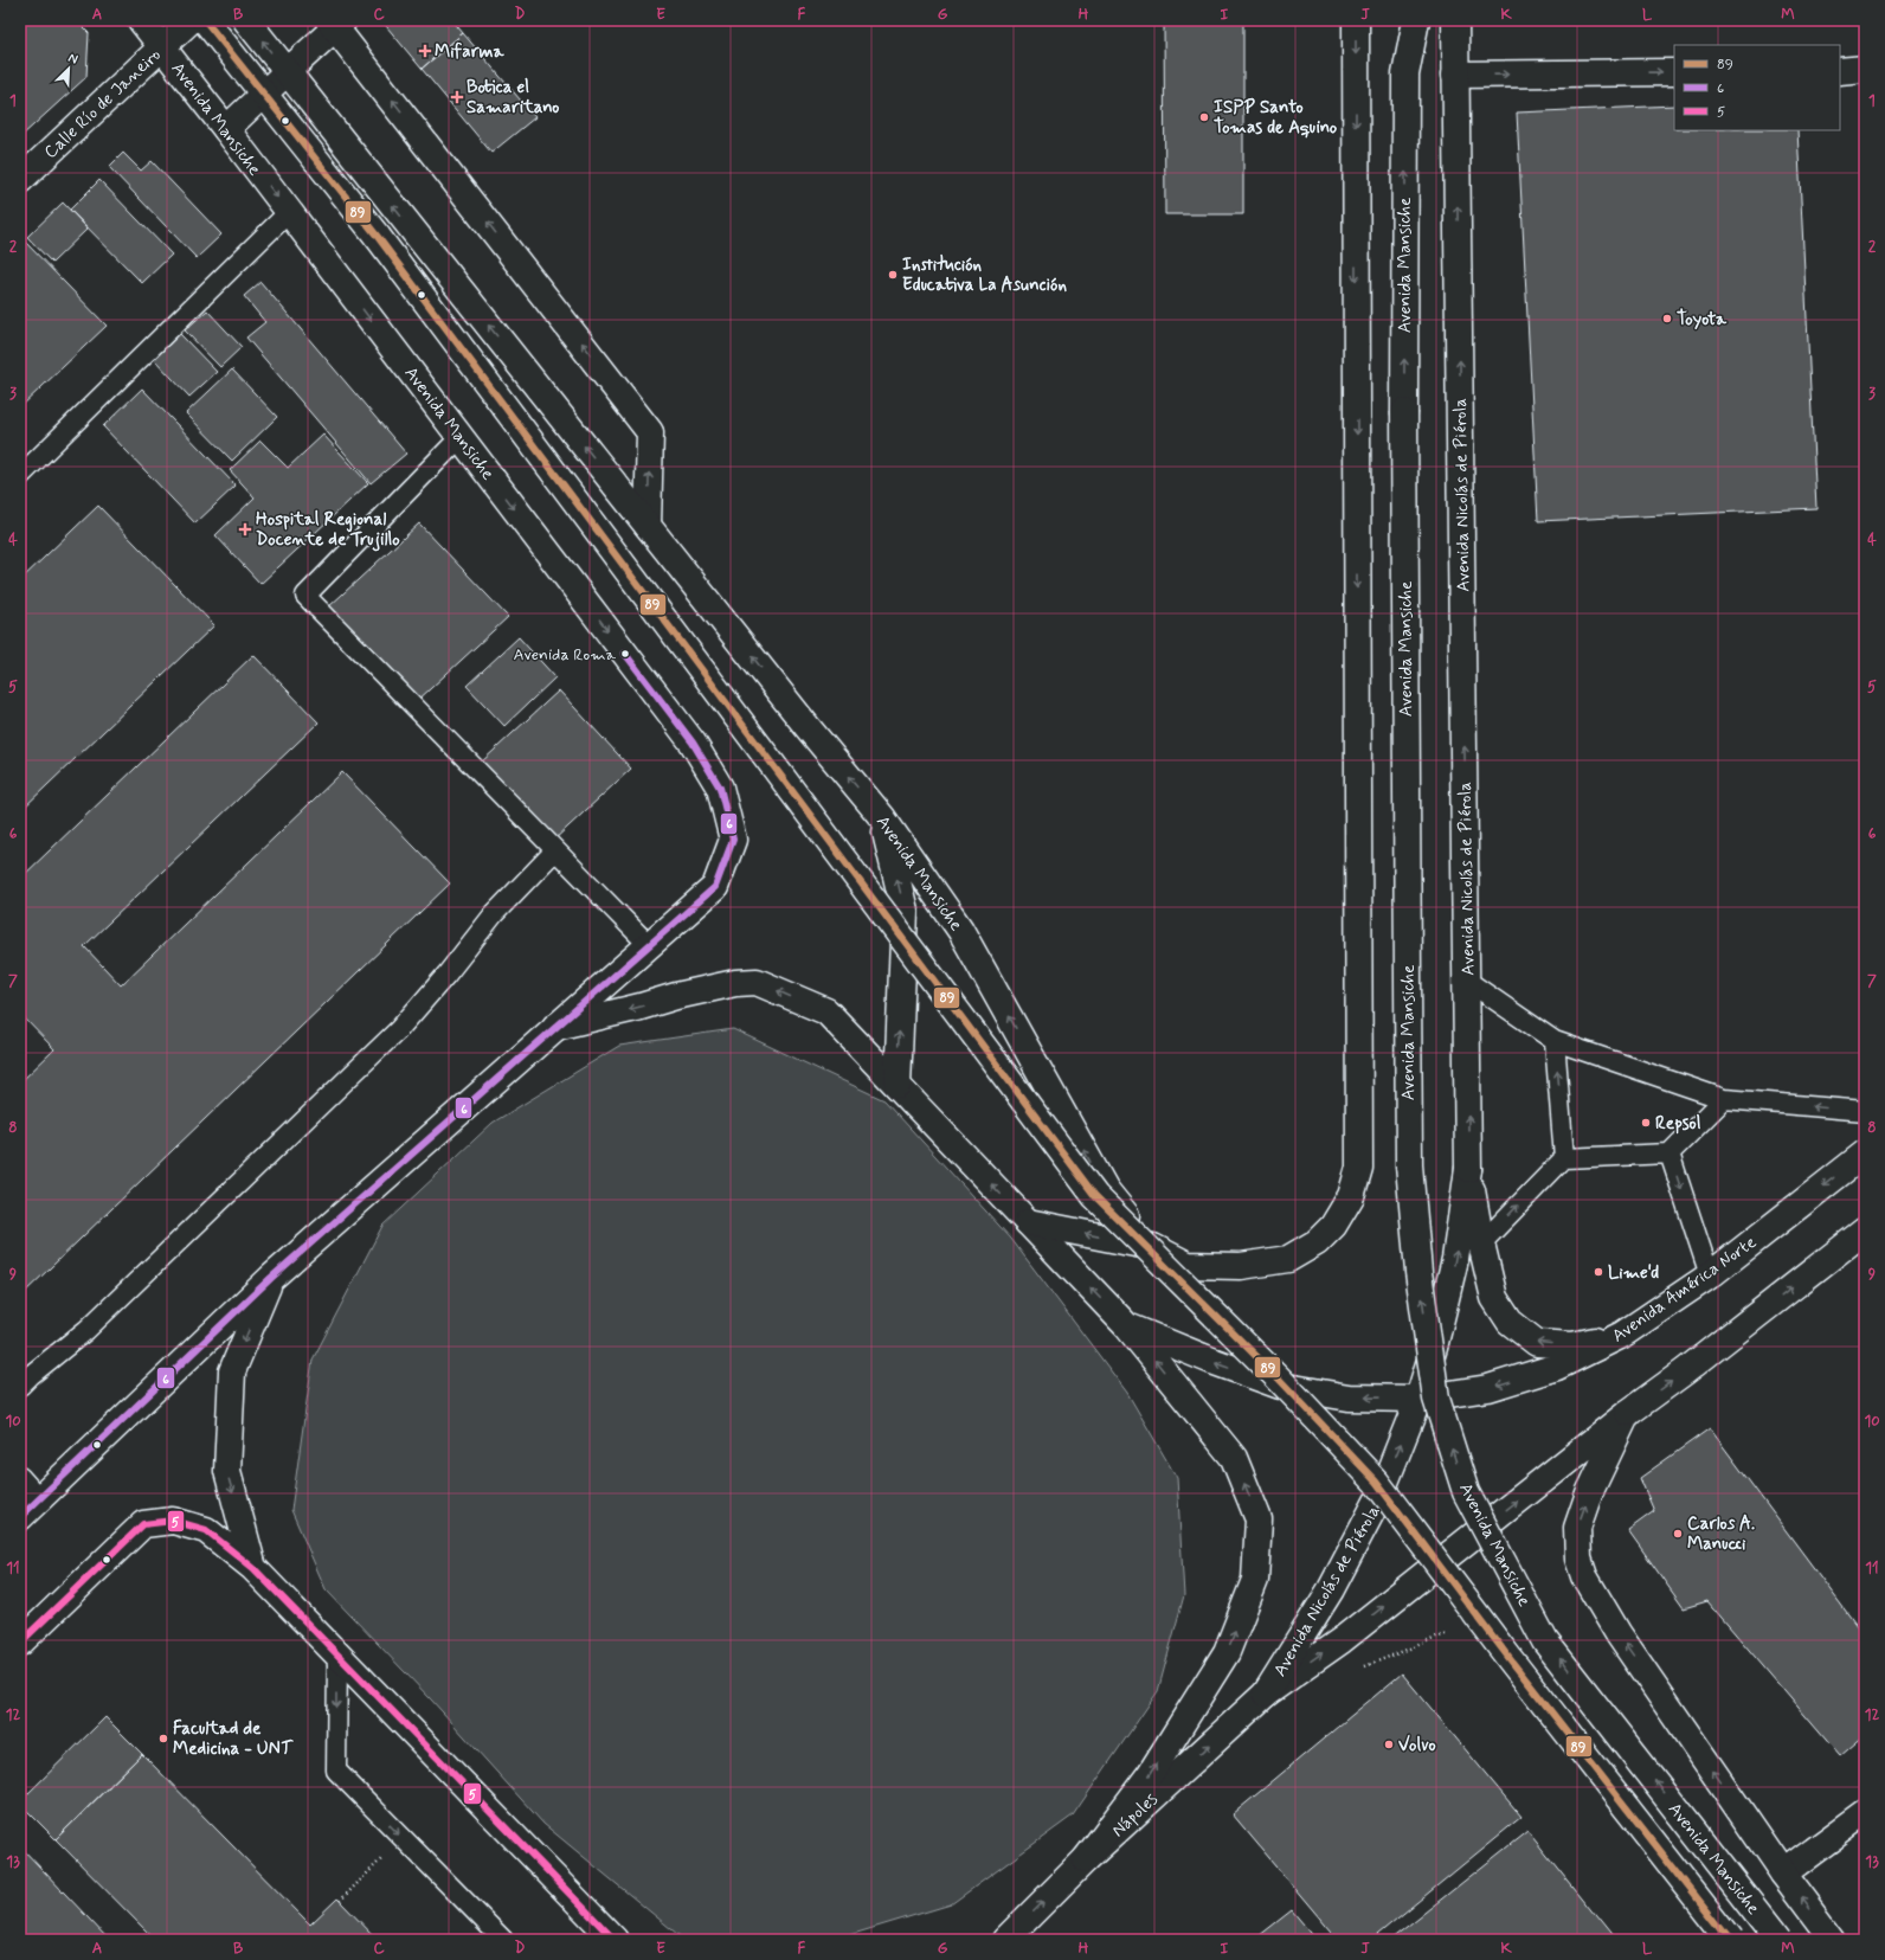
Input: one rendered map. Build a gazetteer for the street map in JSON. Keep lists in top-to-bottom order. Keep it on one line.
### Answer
{"streets":{"main road":["Calle Río de Janeiro","Avenida Mansiche","Avenida Nicolás de Piérola","Avenida América Norte","Nápoles"]},"crossings":[["Calle Río de Janeiro","Avenida Mansiche"],["Avenida Nicolás de Piérola","Avenida América Norte"],["Avenida Nicolás de Piérola","Nápoles"]],"one_way":["Avenida Nicolás de Piérola","Avenida América Norte","Nápoles"],"places":{"health":["Mifarma","Botica el Samaritano","Hospital Regional Docente de Trujillo"],"other":["ISPP Santo Tomas de Aquino","Institución Educativa La Asunción","Toyota","Avenida Roma","Repsol","Lime'd","Carlos A. Manucci","Facultad de Medicina - UNT","Volvo"]},"lines":["transit line 89","transit line 6","transit line 5"],"legend":["89","6","5"],"north":"top right","grid":{"columns":["A","B","C","D","E","F","G","H","I","J","K","L","M"],"rows":["1","2","3","4","5","6","7","8","9","10","11","12","13"]}}
